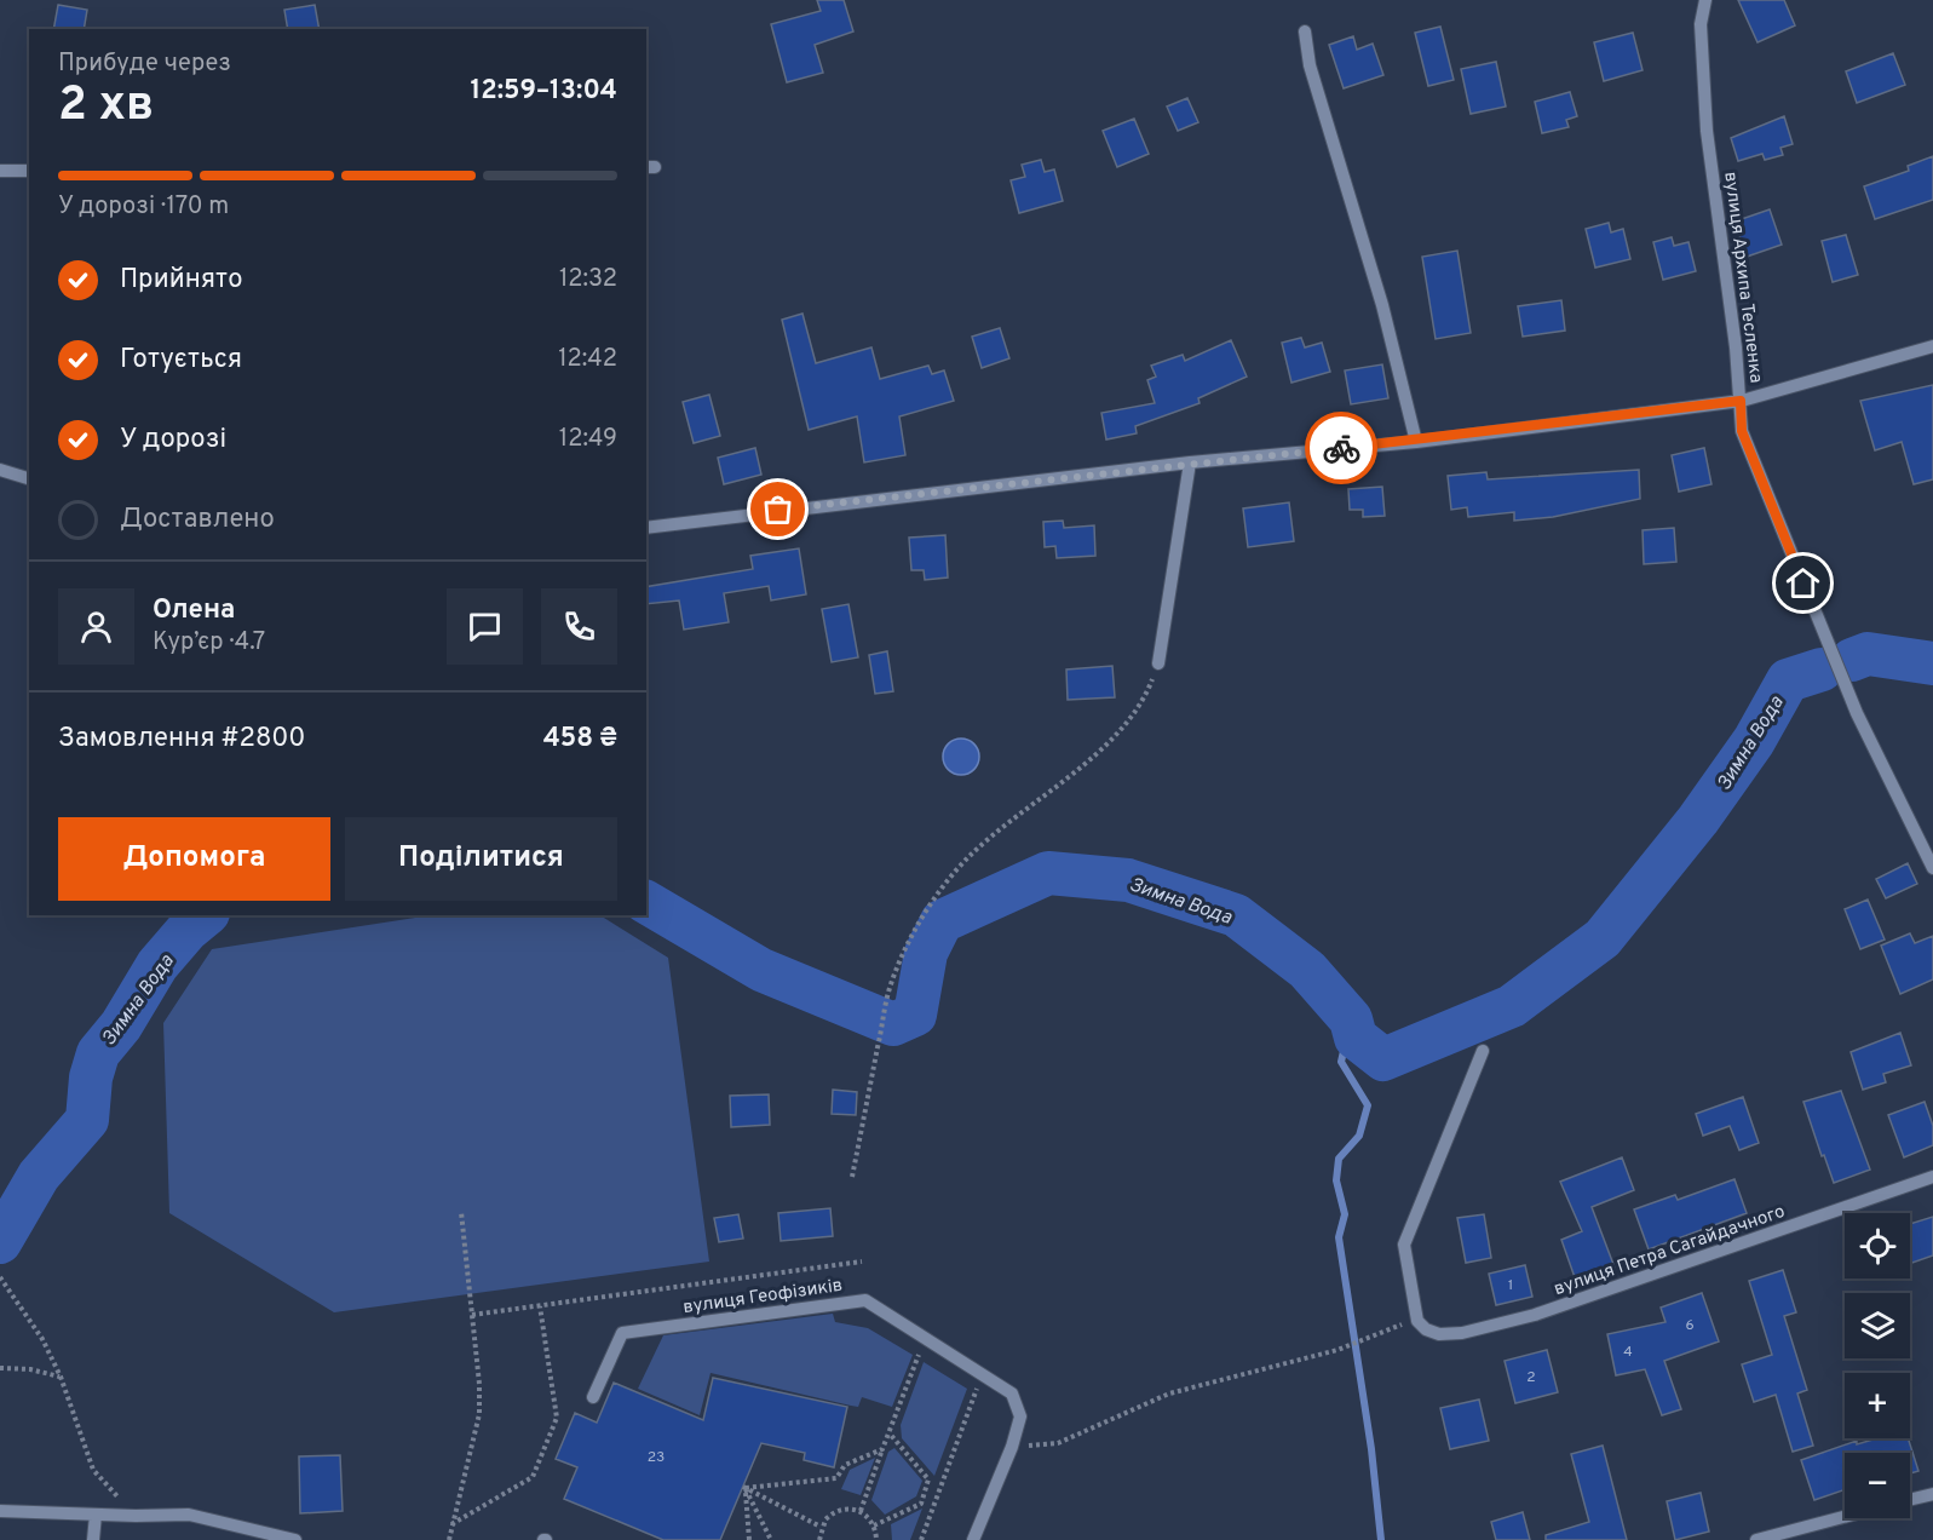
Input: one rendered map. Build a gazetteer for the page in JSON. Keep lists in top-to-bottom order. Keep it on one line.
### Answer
{"streets":{"street":["вулиця Архипа Тесленка","вулиця Петра Сагайдачного","вулиця Геофізиків"]},"water":["Зимна Вода"],"house_numbers":["1","6","4","2","23"],"page":{"heading":["2 хв","Прибуде через","12:59–13:04"],"panel":["Олена","Кур’єр · 4.7","Замовлення #2800","458 ₴"],"bar":"У дорозі · 170 m","list":[["Прийнято","12:32"],["Готується","12:42"],["У дорозі","12:49"],"Доставлено"],"buttons":["Допомога","Поділитися"],"map_buttons":["+","−"]}}
